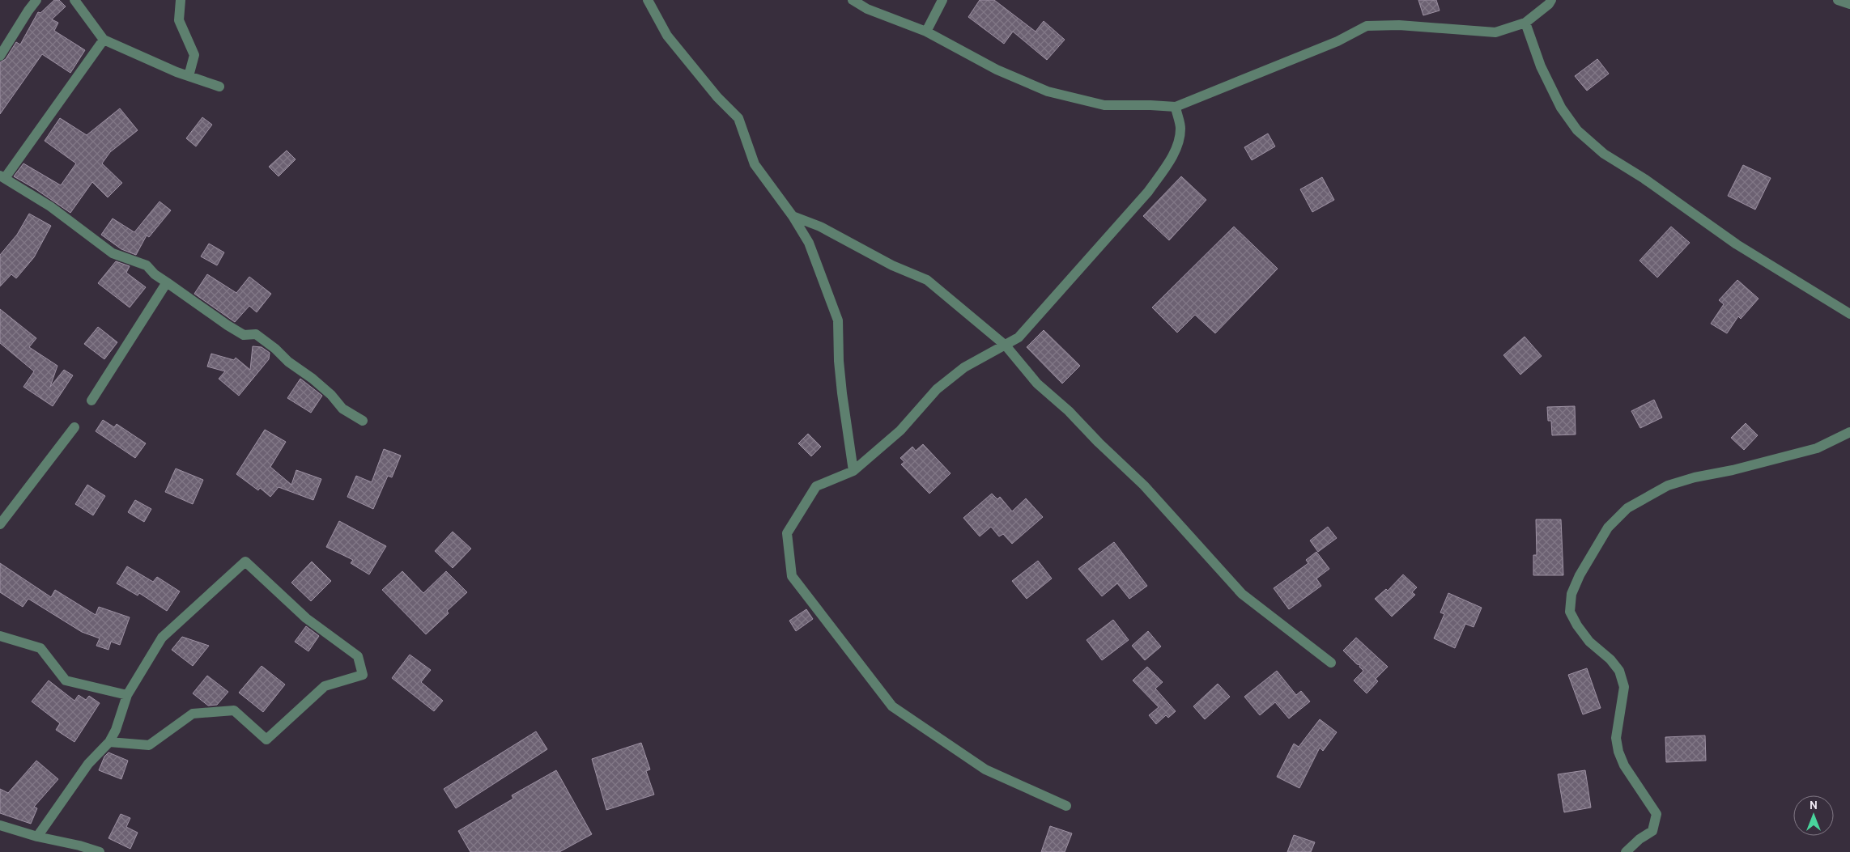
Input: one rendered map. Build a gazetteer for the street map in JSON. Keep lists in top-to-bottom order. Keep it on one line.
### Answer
{"north":"top"}
